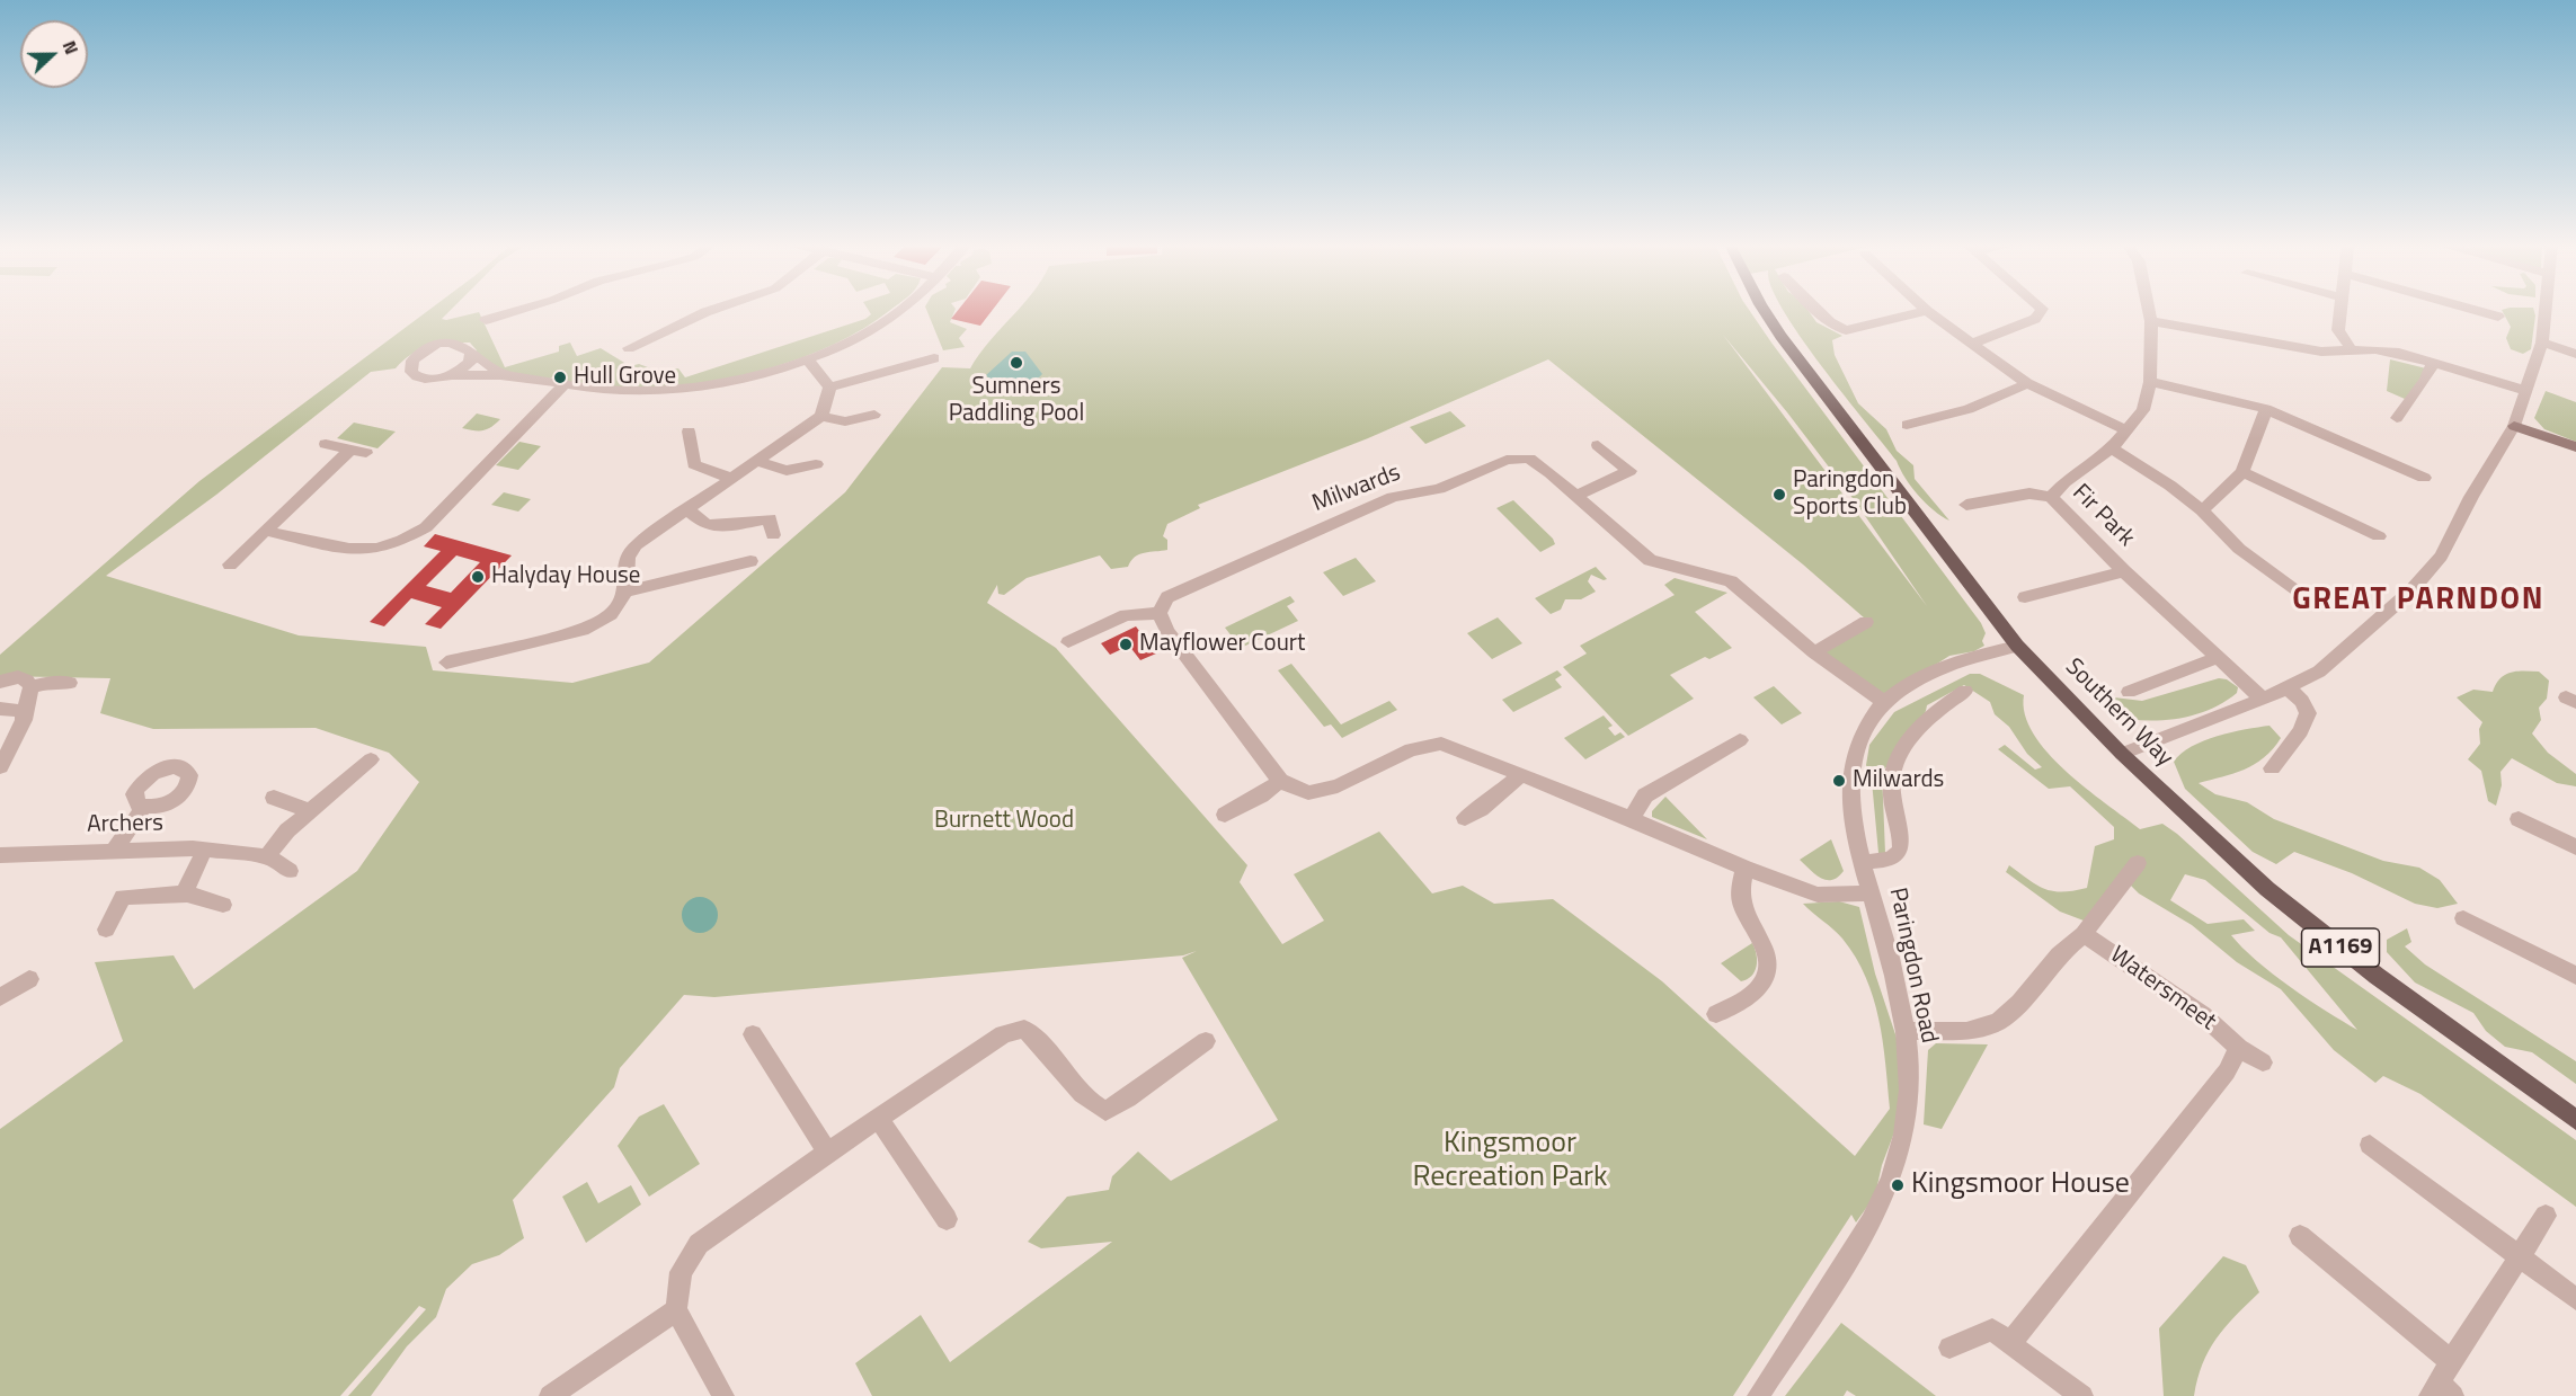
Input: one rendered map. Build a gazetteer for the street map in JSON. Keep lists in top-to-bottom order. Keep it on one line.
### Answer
{"streets":{"main road":["Southern Way","A1169"],"street":["Milwards","Fir Park","Archers","Paringdon Road","Watersmeet"]},"crossings":[["Milwards","Paringdon Road"],["Southern Way","Paringdon Road"],["Paringdon Road","Watersmeet"]],"districts":["GREAT PARNDON"],"parks":["Burnett Wood","Kingsmoor Recreation Park"],"places":["Sumners Paddling Pool","Hull Grove","Paringdon Sports Club","Halyday House","Mayflower Court","Milwards","Kingsmoor House"],"north":"right"}
